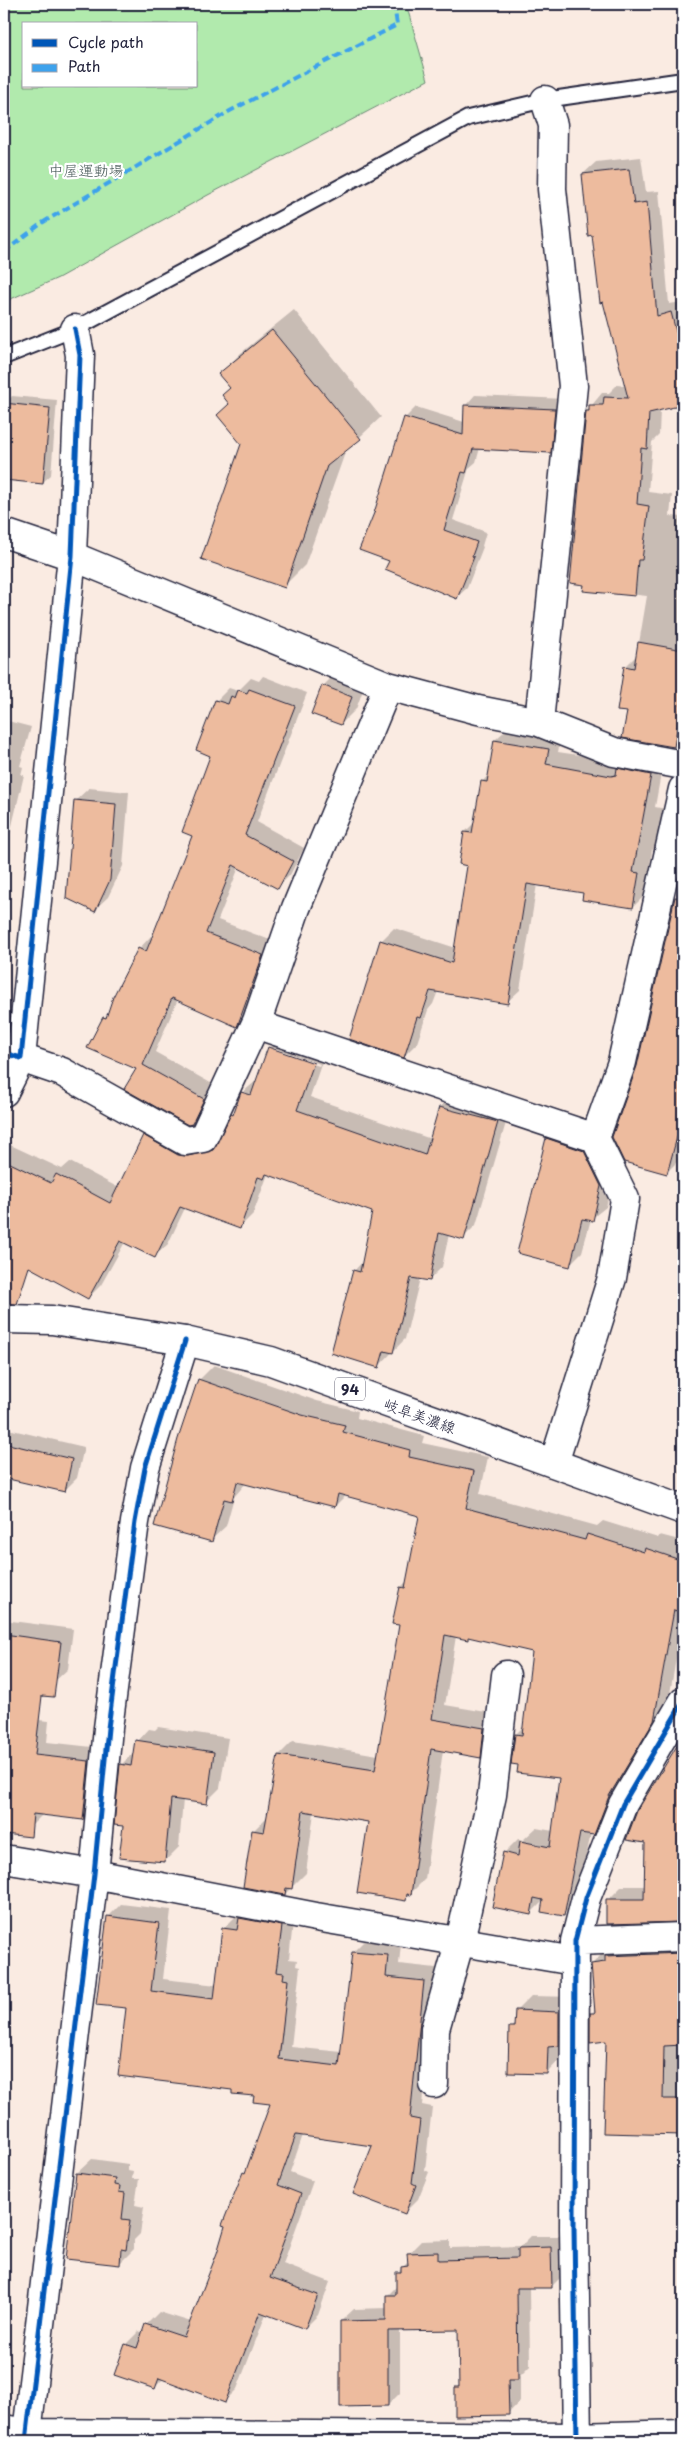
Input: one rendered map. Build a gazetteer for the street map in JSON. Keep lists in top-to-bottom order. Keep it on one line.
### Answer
{"streets":{"street":["94","岐阜美濃線"]},"parks":["中屋運動場"],"legend":["Cycle path","Path"]}
